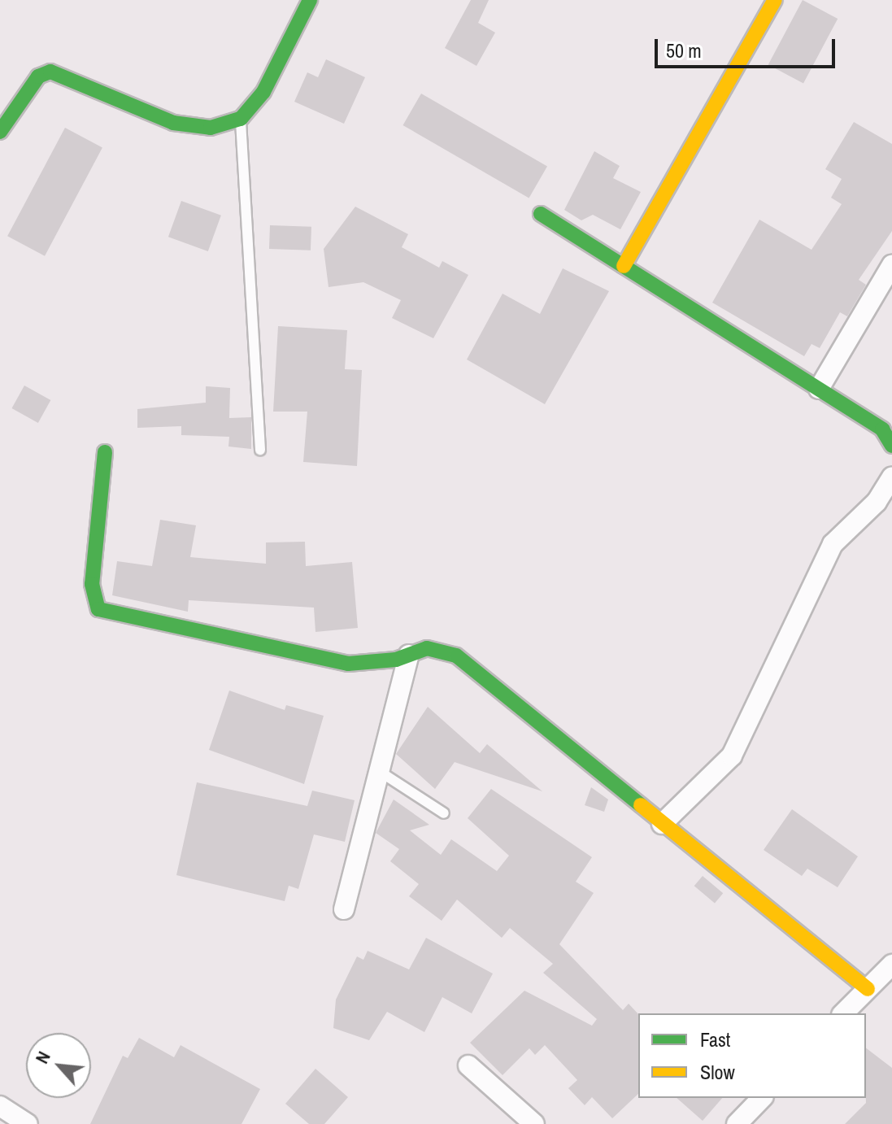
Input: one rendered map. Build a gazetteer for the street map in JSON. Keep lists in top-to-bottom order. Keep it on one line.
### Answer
{"legend":["Fast","Slow"],"scale_bar":"50 m","north":"top left"}
